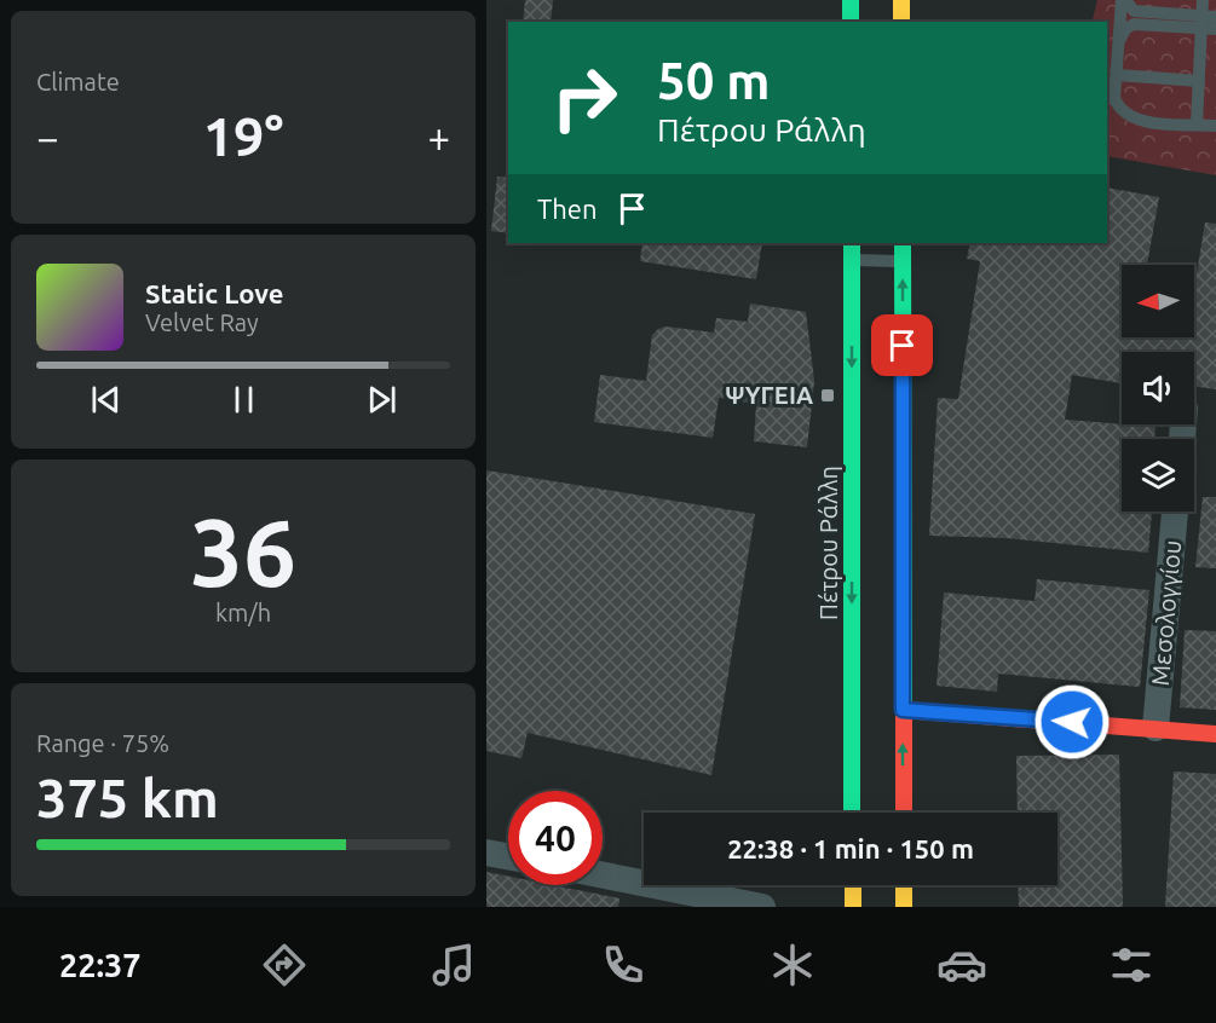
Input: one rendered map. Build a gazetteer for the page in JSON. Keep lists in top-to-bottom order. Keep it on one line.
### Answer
{"streets":{"main road":["Πέτρου Ράλλη"],"street":["Μεσολογγίου"]},"places":{"transit":["ΨΥΓΕΙΑ"]},"north":"left","page":{"tile":["Climate",["36","km/h"],["Range · 75%","375 km"]],"turn":["50 m","Πέτρου Ράλλη"],"heat":["−","19°","+"],"then":"Then","song":["Static Love","Velvet Ray"],"limit":"40","trip":"22:38 · 1 min · 150 m","tabs":"22:37"}}
